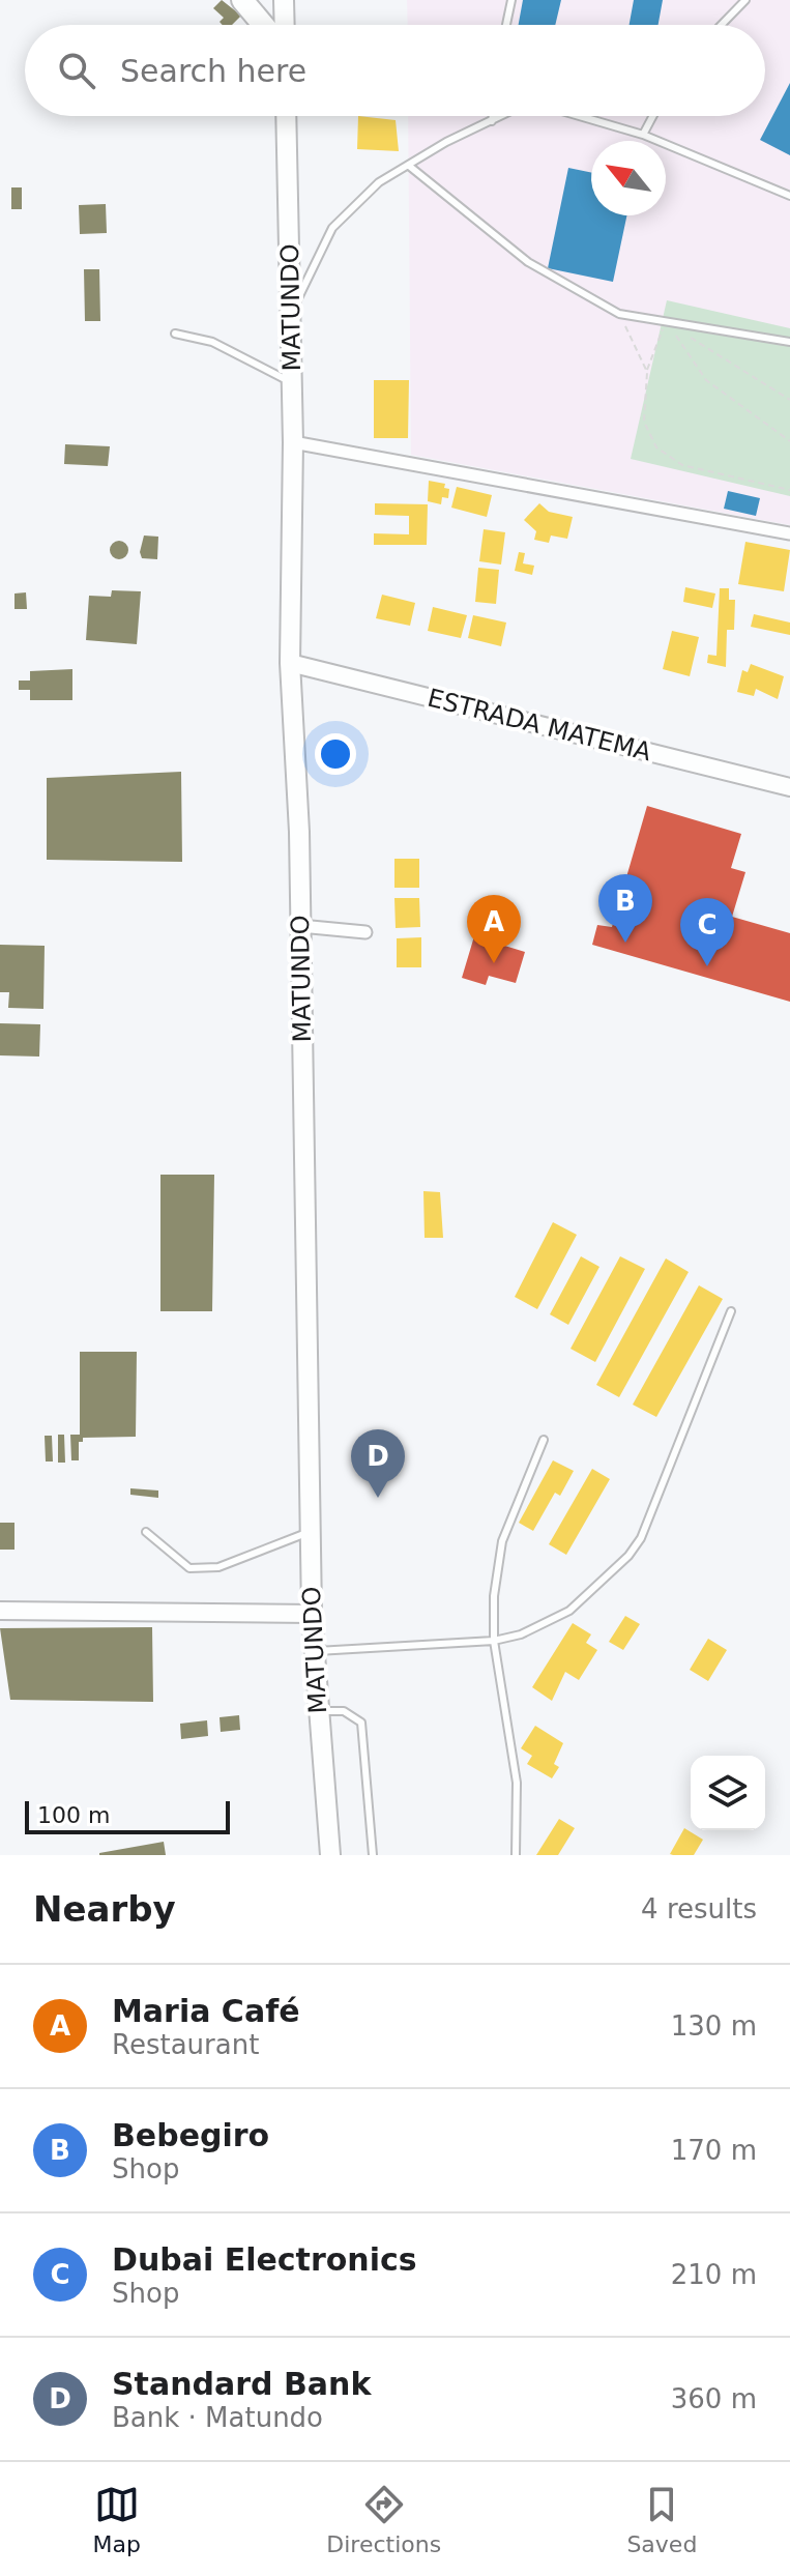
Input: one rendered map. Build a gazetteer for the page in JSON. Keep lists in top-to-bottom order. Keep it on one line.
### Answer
{"streets":{"main road":["MATUNDO"],"street":["ESTRADA MATEMA"]},"crossings":[["MATUNDO","ESTRADA MATEMA"]],"scale_bar":"100 m","north":"top left","page":{"search":"Search here","pins":["B","A","C","D"],"scale":"100 m","heading":["Nearby","4 results"],"list":[{"mark":"A","name":"Maria Café","note":"Restaurant","value":"130 m"},{"mark":"B","name":"Bebegiro","note":"Shop","value":"170 m"},{"mark":"C","name":"Dubai Electronics","note":"Shop","value":"210 m"},{"mark":"D","name":"Standard Bank","note":"Bank · Matundo","value":"360 m"}],"nav":["Map","Directions","Saved"]}}
